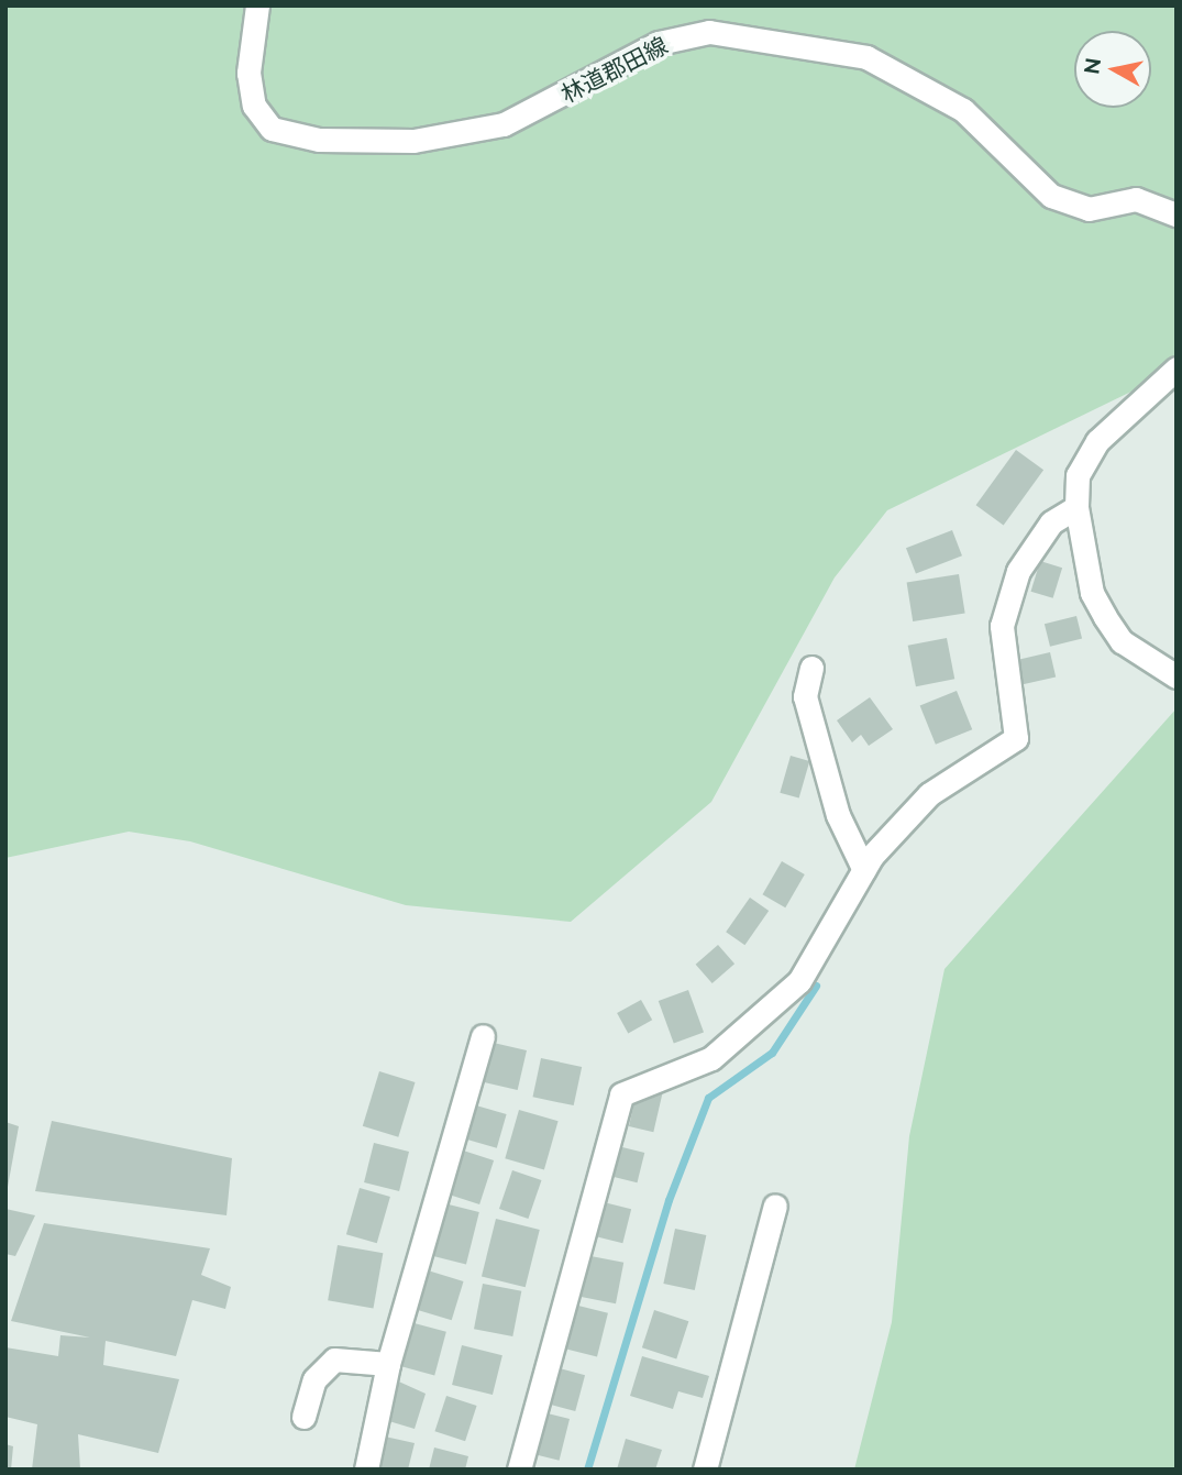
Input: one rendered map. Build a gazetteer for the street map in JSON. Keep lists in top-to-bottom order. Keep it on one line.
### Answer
{"streets":{"street":["林道郡田線"]},"north":"left"}
